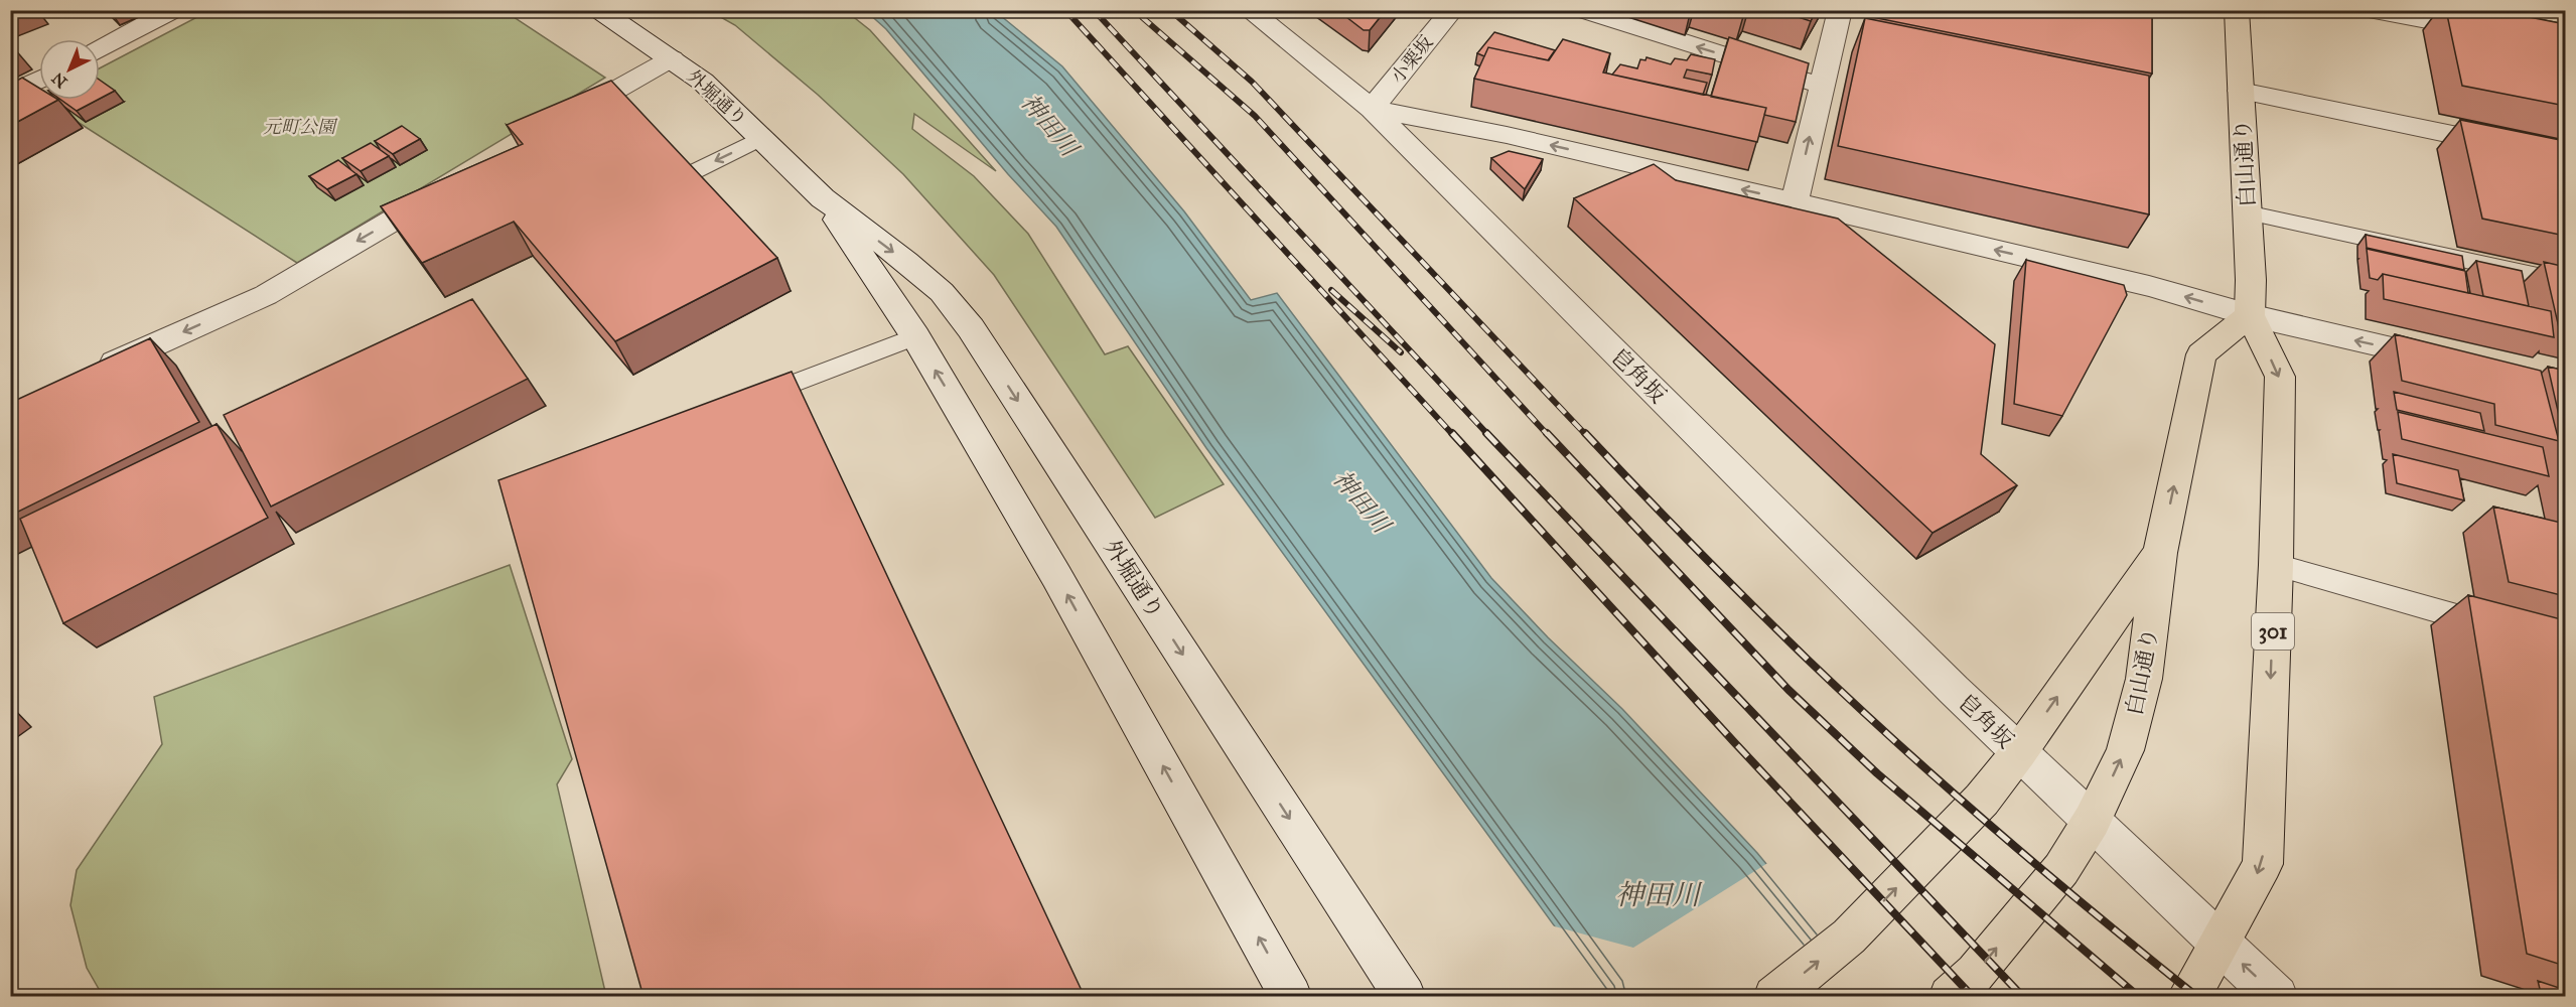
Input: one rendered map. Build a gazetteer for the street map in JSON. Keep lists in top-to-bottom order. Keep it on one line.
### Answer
{"streets":{"main road":["白山通り","301"],"street":["小栗坂","外堀通り","皀角坂"]},"crossings":[["小栗坂","皀角坂"],["白山通り","皀角坂"]],"water":["神田川"],"parks":["元町公園"],"north":"bottom left"}
